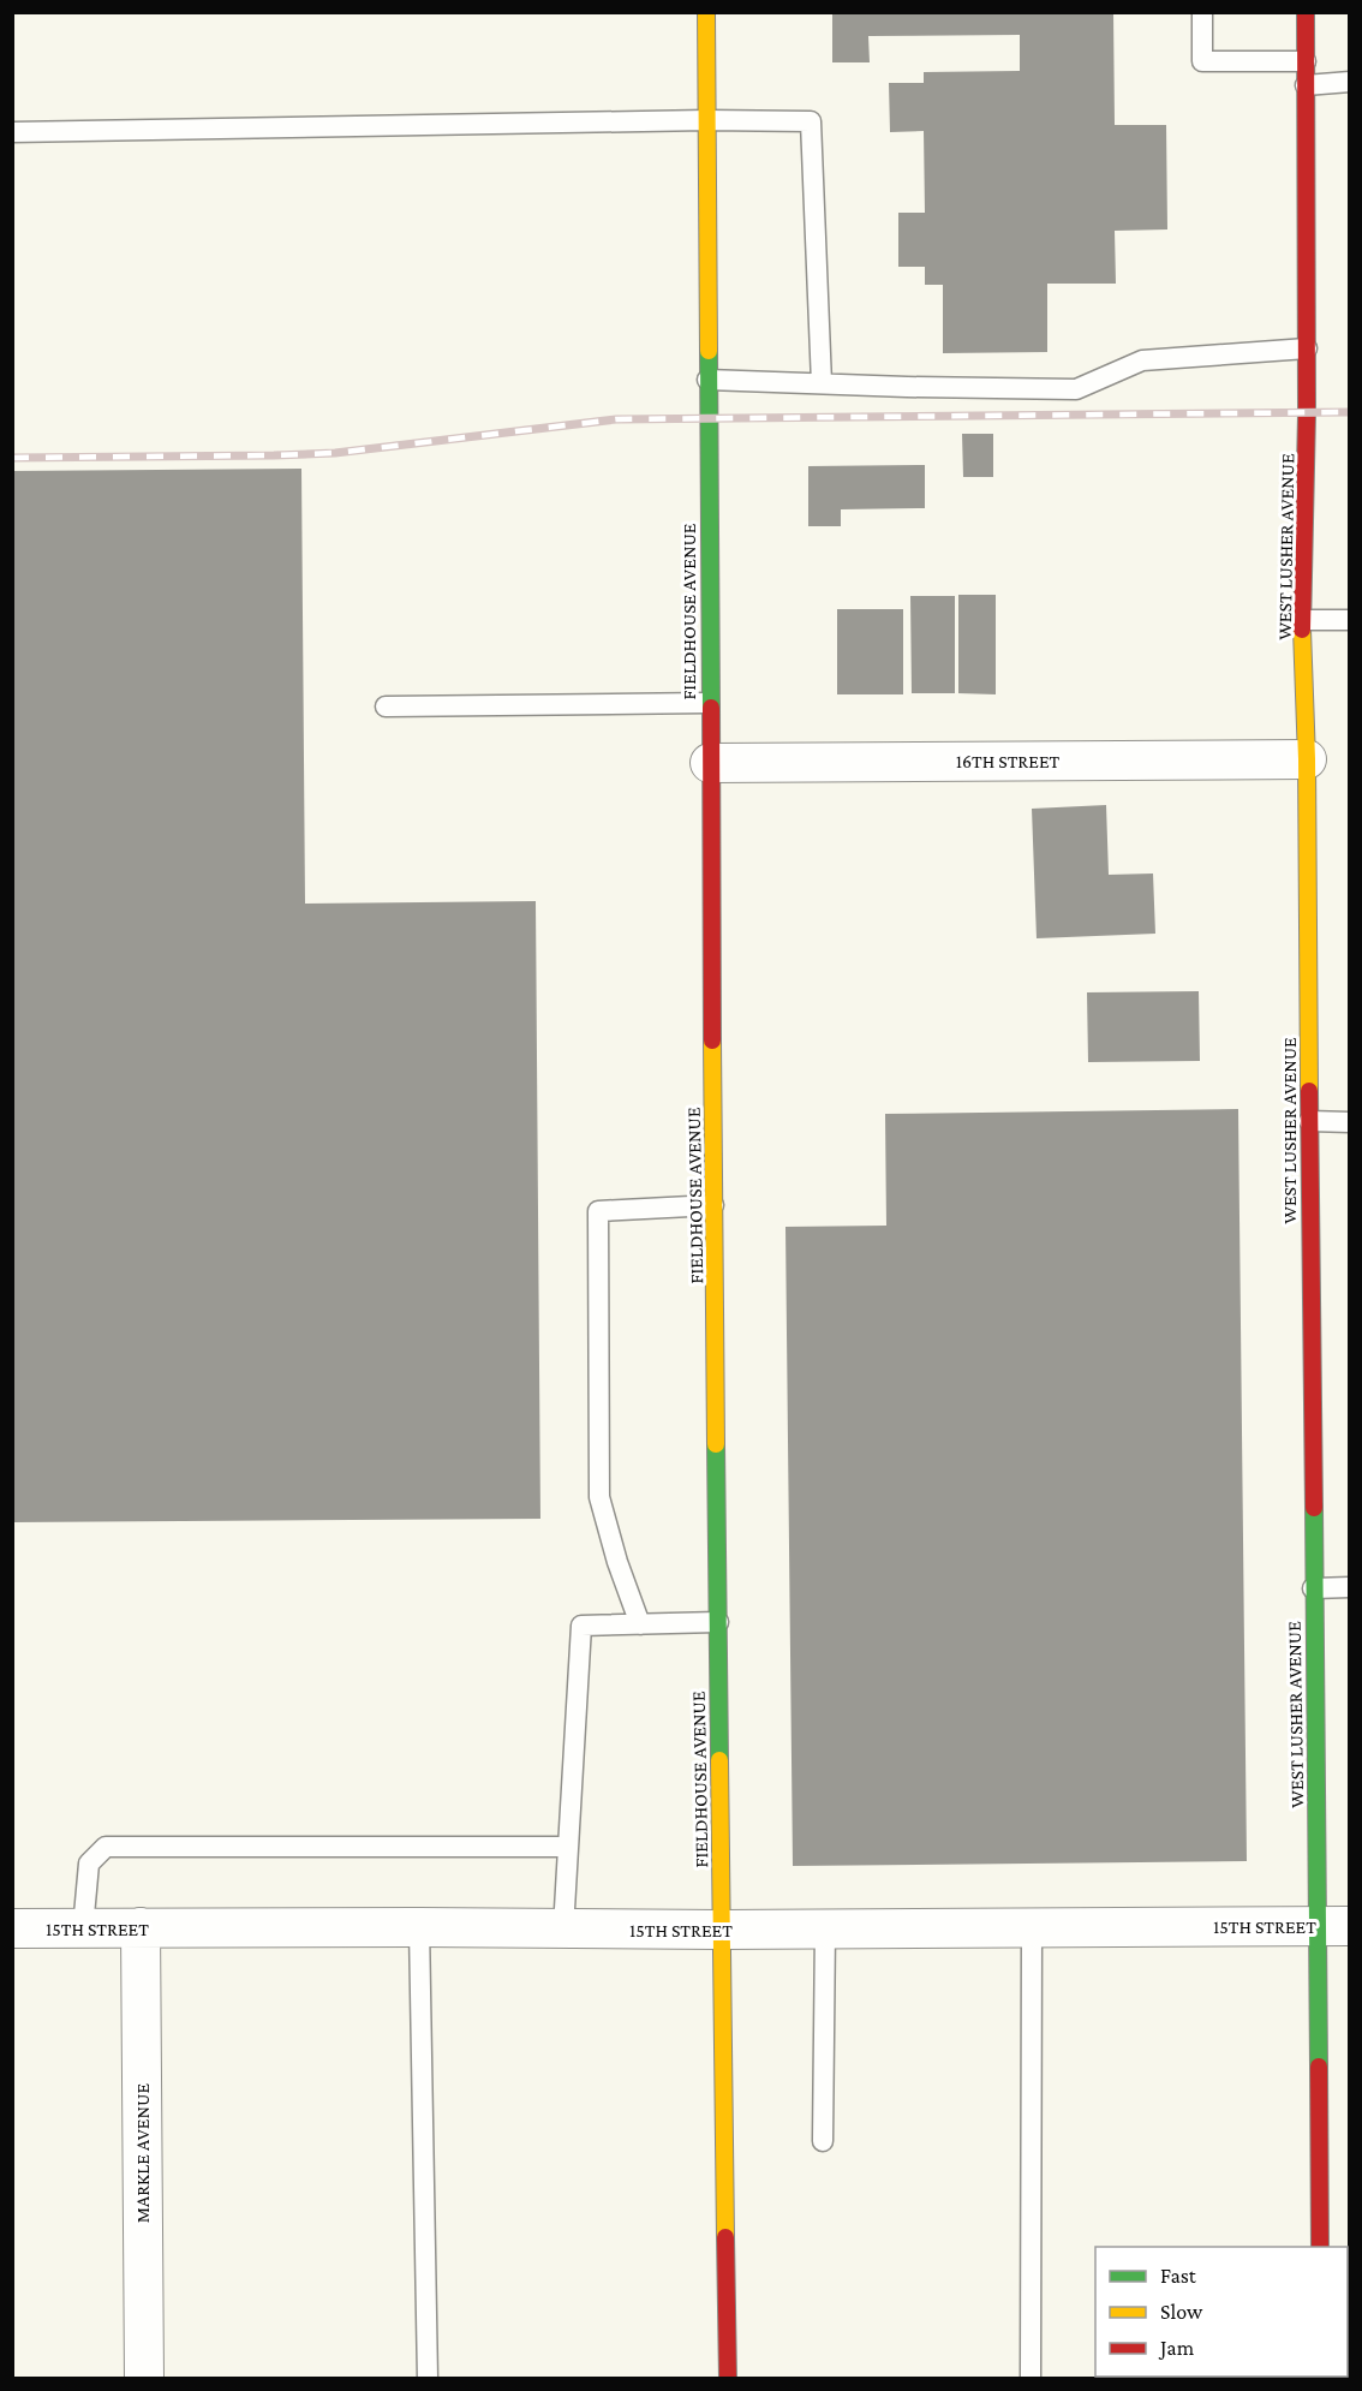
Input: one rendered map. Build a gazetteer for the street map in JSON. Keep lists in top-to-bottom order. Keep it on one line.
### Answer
{"streets":{"street":["WEST LUSHER AVENUE","FIELDHOUSE AVENUE","16TH STREET","15TH STREET","MARKLE AVENUE"]},"crossings":[["WEST LUSHER AVENUE","16TH STREET"],["WEST LUSHER AVENUE","15TH STREET"],["FIELDHOUSE AVENUE","16TH STREET"],["FIELDHOUSE AVENUE","15TH STREET"],["15TH STREET","MARKLE AVENUE"]],"legend":["Fast","Slow","Jam"]}
